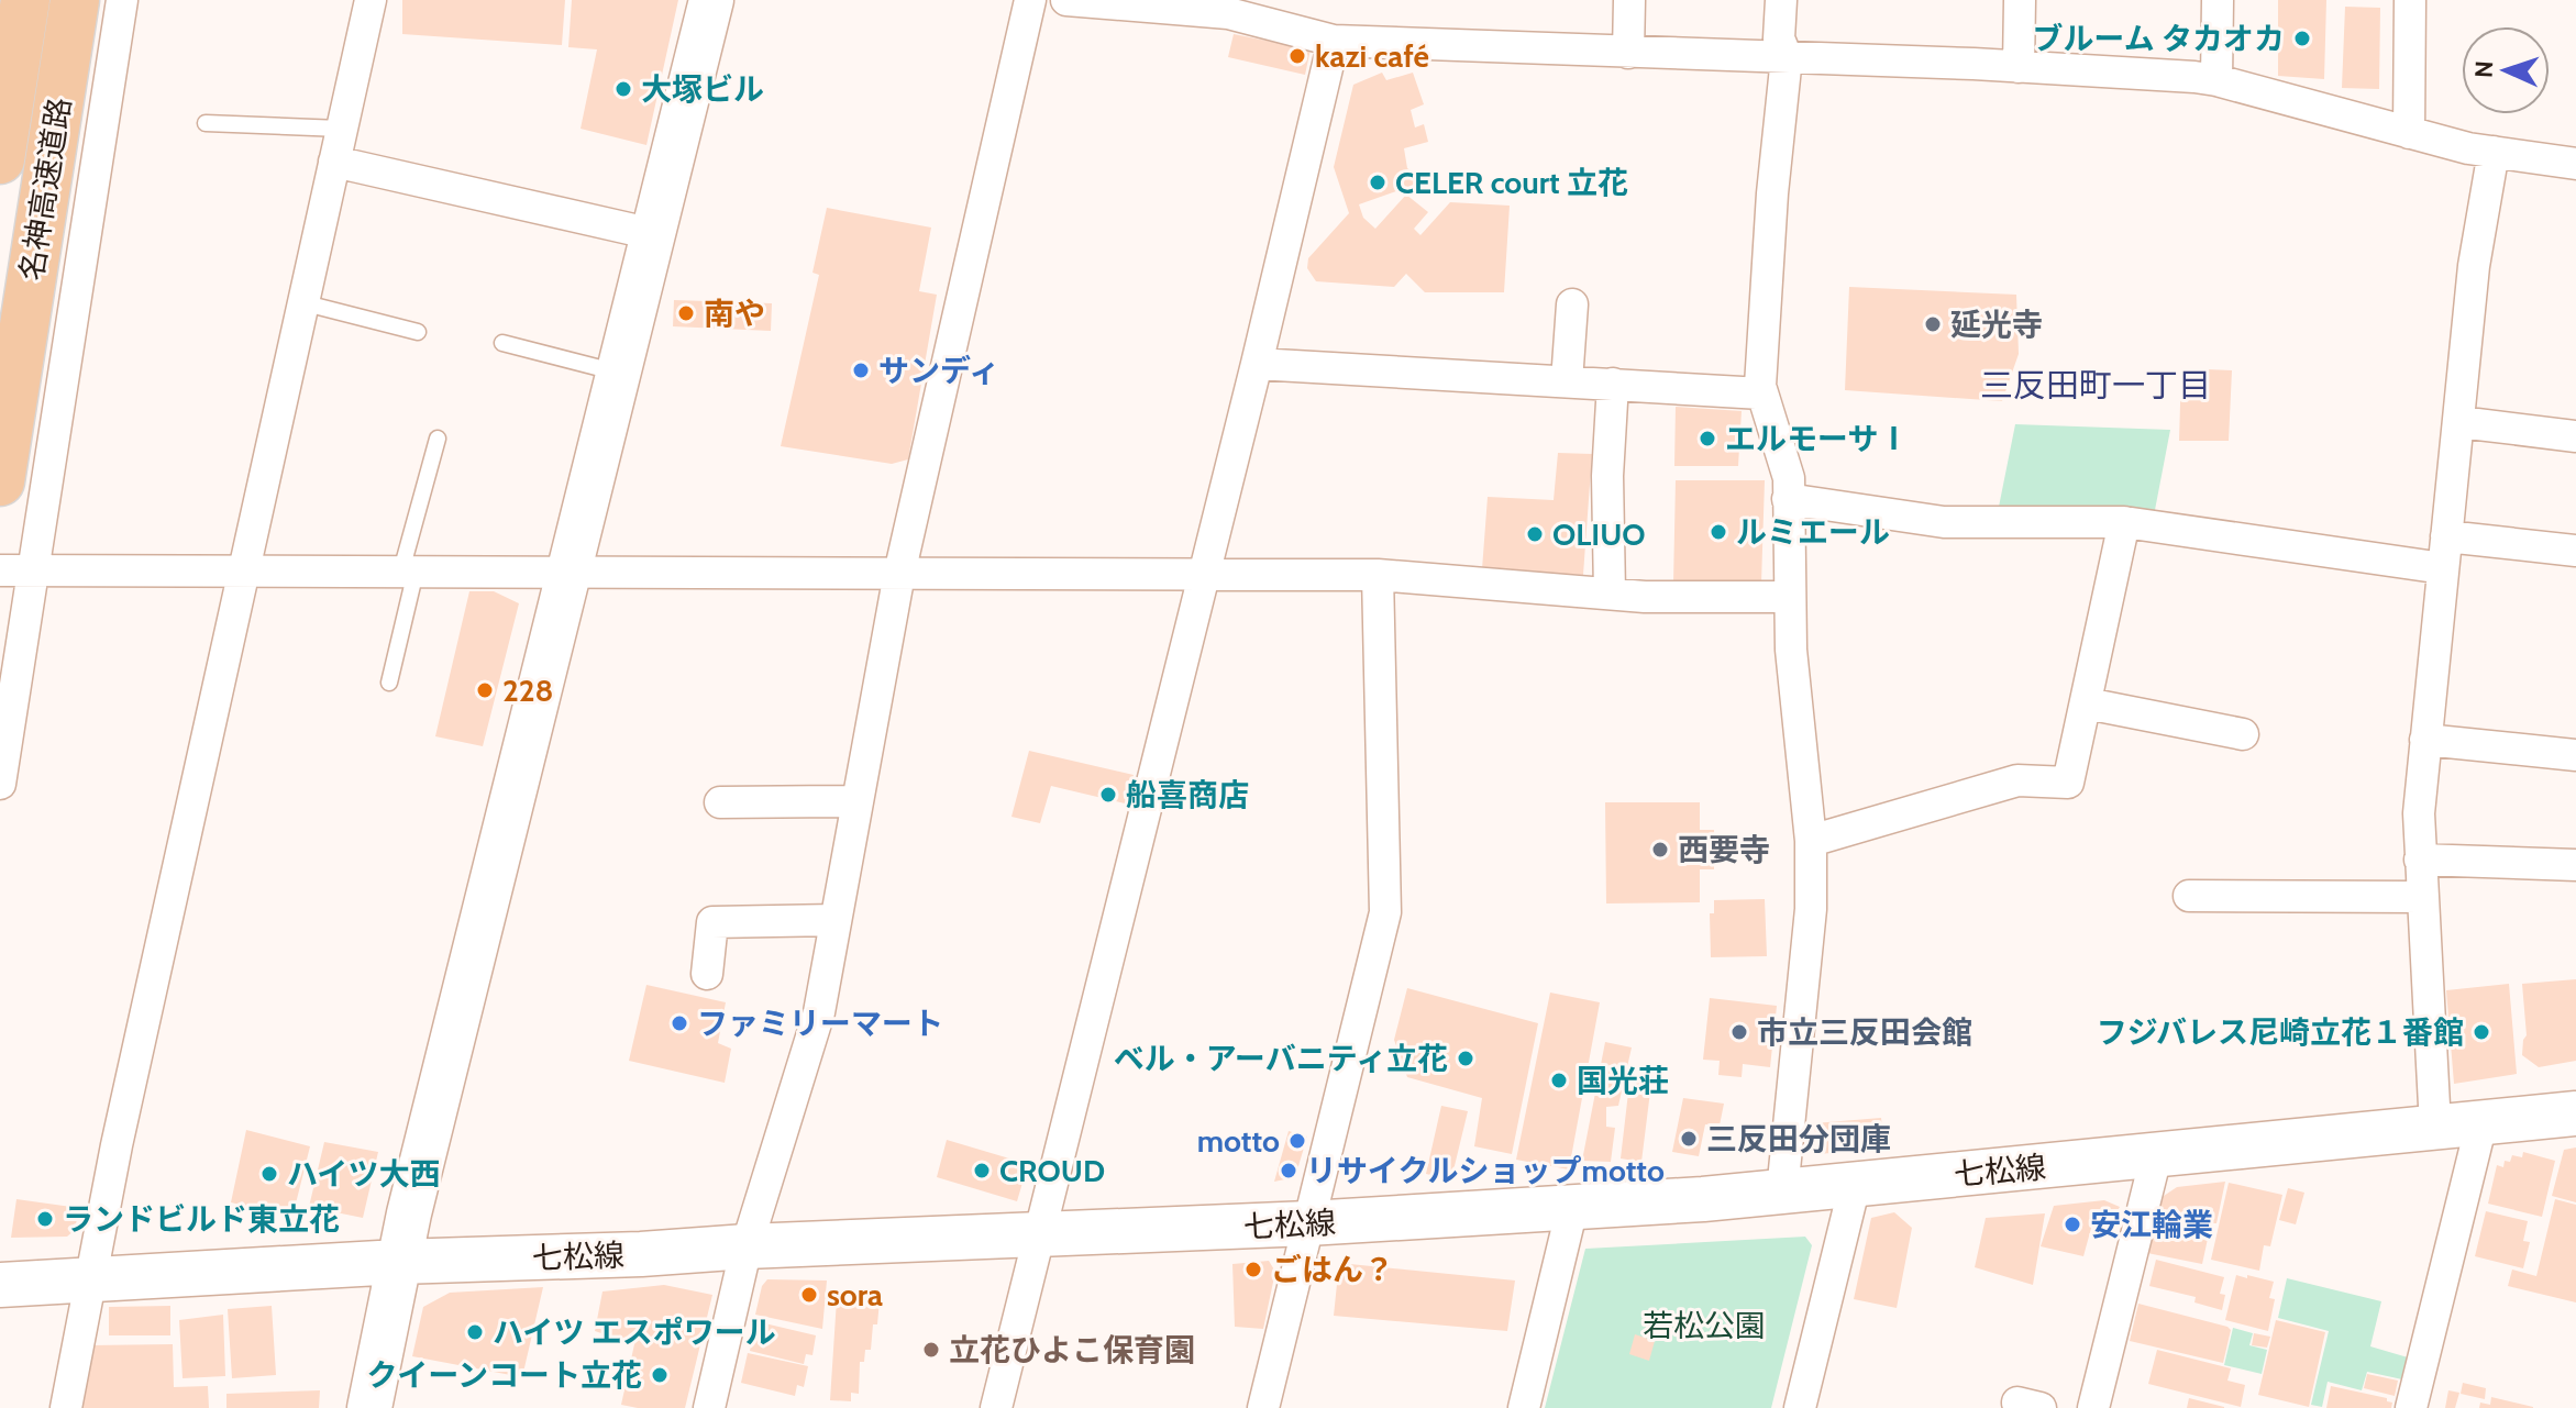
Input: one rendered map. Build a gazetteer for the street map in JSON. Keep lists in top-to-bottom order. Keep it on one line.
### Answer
{"streets":{"highway":["名神高速道路"],"street":["七松線"]},"districts":["三反田町一丁目"],"parks":["若松公園"],"places":["ブルーム タカオカ","kazi café","大塚ビル","CELER court 立花","南や","延光寺","サンディ","エルモーサⅠ","ルミエール","OLIUO","228","船喜商店","西要寺","ファミリーマート","市立三反田会館","フジバレス尼崎立花１番館","ベル・アーバニティ立花","国光荘","三反田分団庫","motto","CROUD","リサイクルショップmotto","ハイツ大西","ランドビルド東立花","安江輪業","ごはん？","sora","ハイツ エスポワール","立花ひよこ保育園","クイーンコート立花"],"north":"left"}
